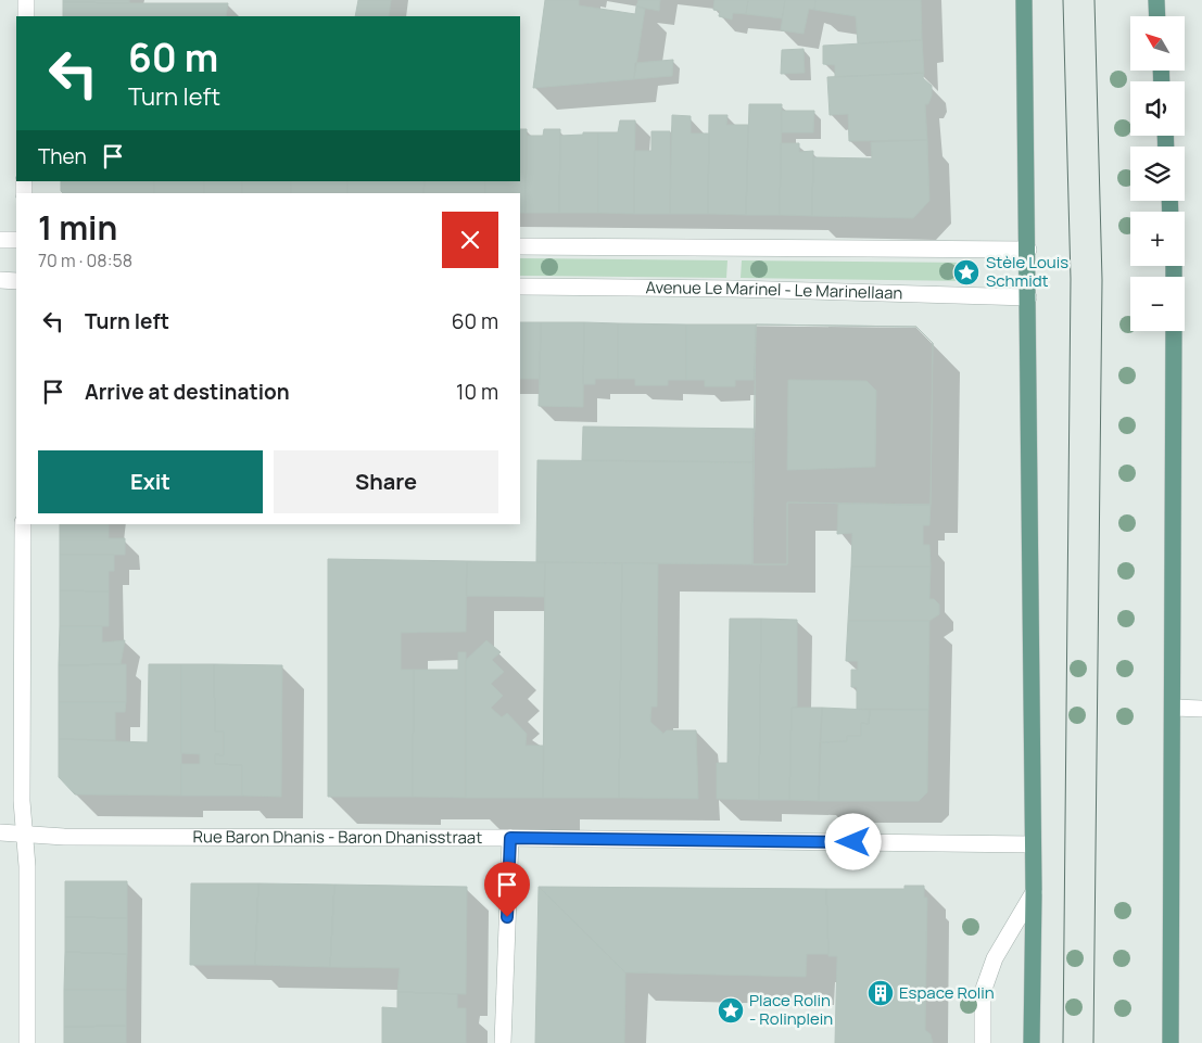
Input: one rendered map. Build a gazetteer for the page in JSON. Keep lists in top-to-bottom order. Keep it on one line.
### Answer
{"streets":{"street":["Avenue Le Marinel - Le Marinellaan","Rue Baron Dhanis - Baron Dhanisstraat"]},"places":{"place":["Stèle Louis Schmidt","Place Rolin - Rolinplein"],"building":["Espace Rolin"]},"north":"top left","page":{"map_buttons":["+","−"],"turn":["60 m","Turn left"],"then":"Then","heading":["1 min","70 m · 08:58"],"list":[{"name":"Turn left","value":"60 m"},{"name":"Arrive at destination","value":"10 m"}],"buttons":["Exit","Share"]}}
